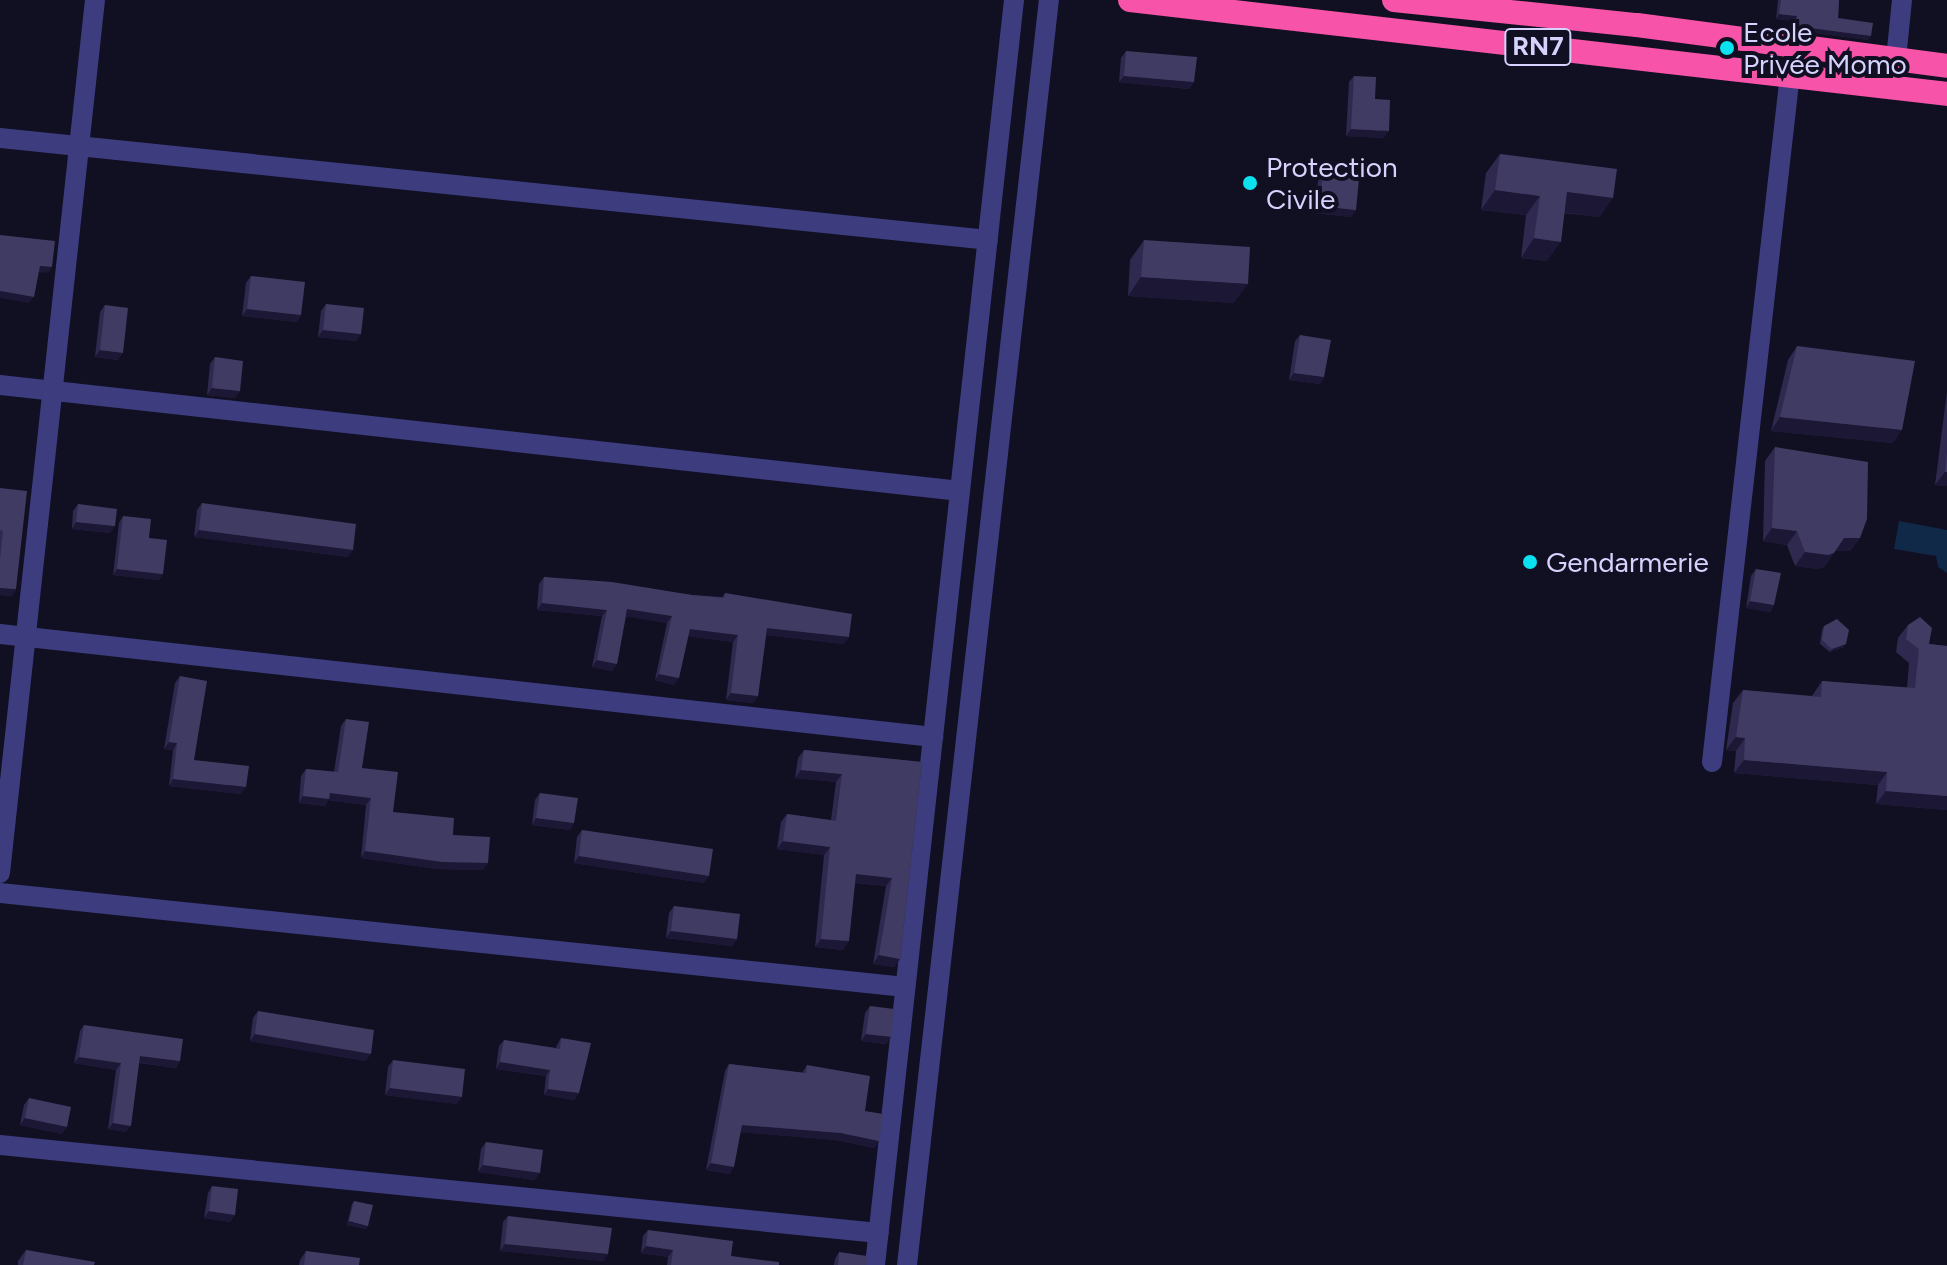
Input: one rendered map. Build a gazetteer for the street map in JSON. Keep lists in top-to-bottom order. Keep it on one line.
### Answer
{"streets":{"highway":["RN7"]},"places":["Ecole Privée Momo","Protection Civile","Gendarmerie"]}
